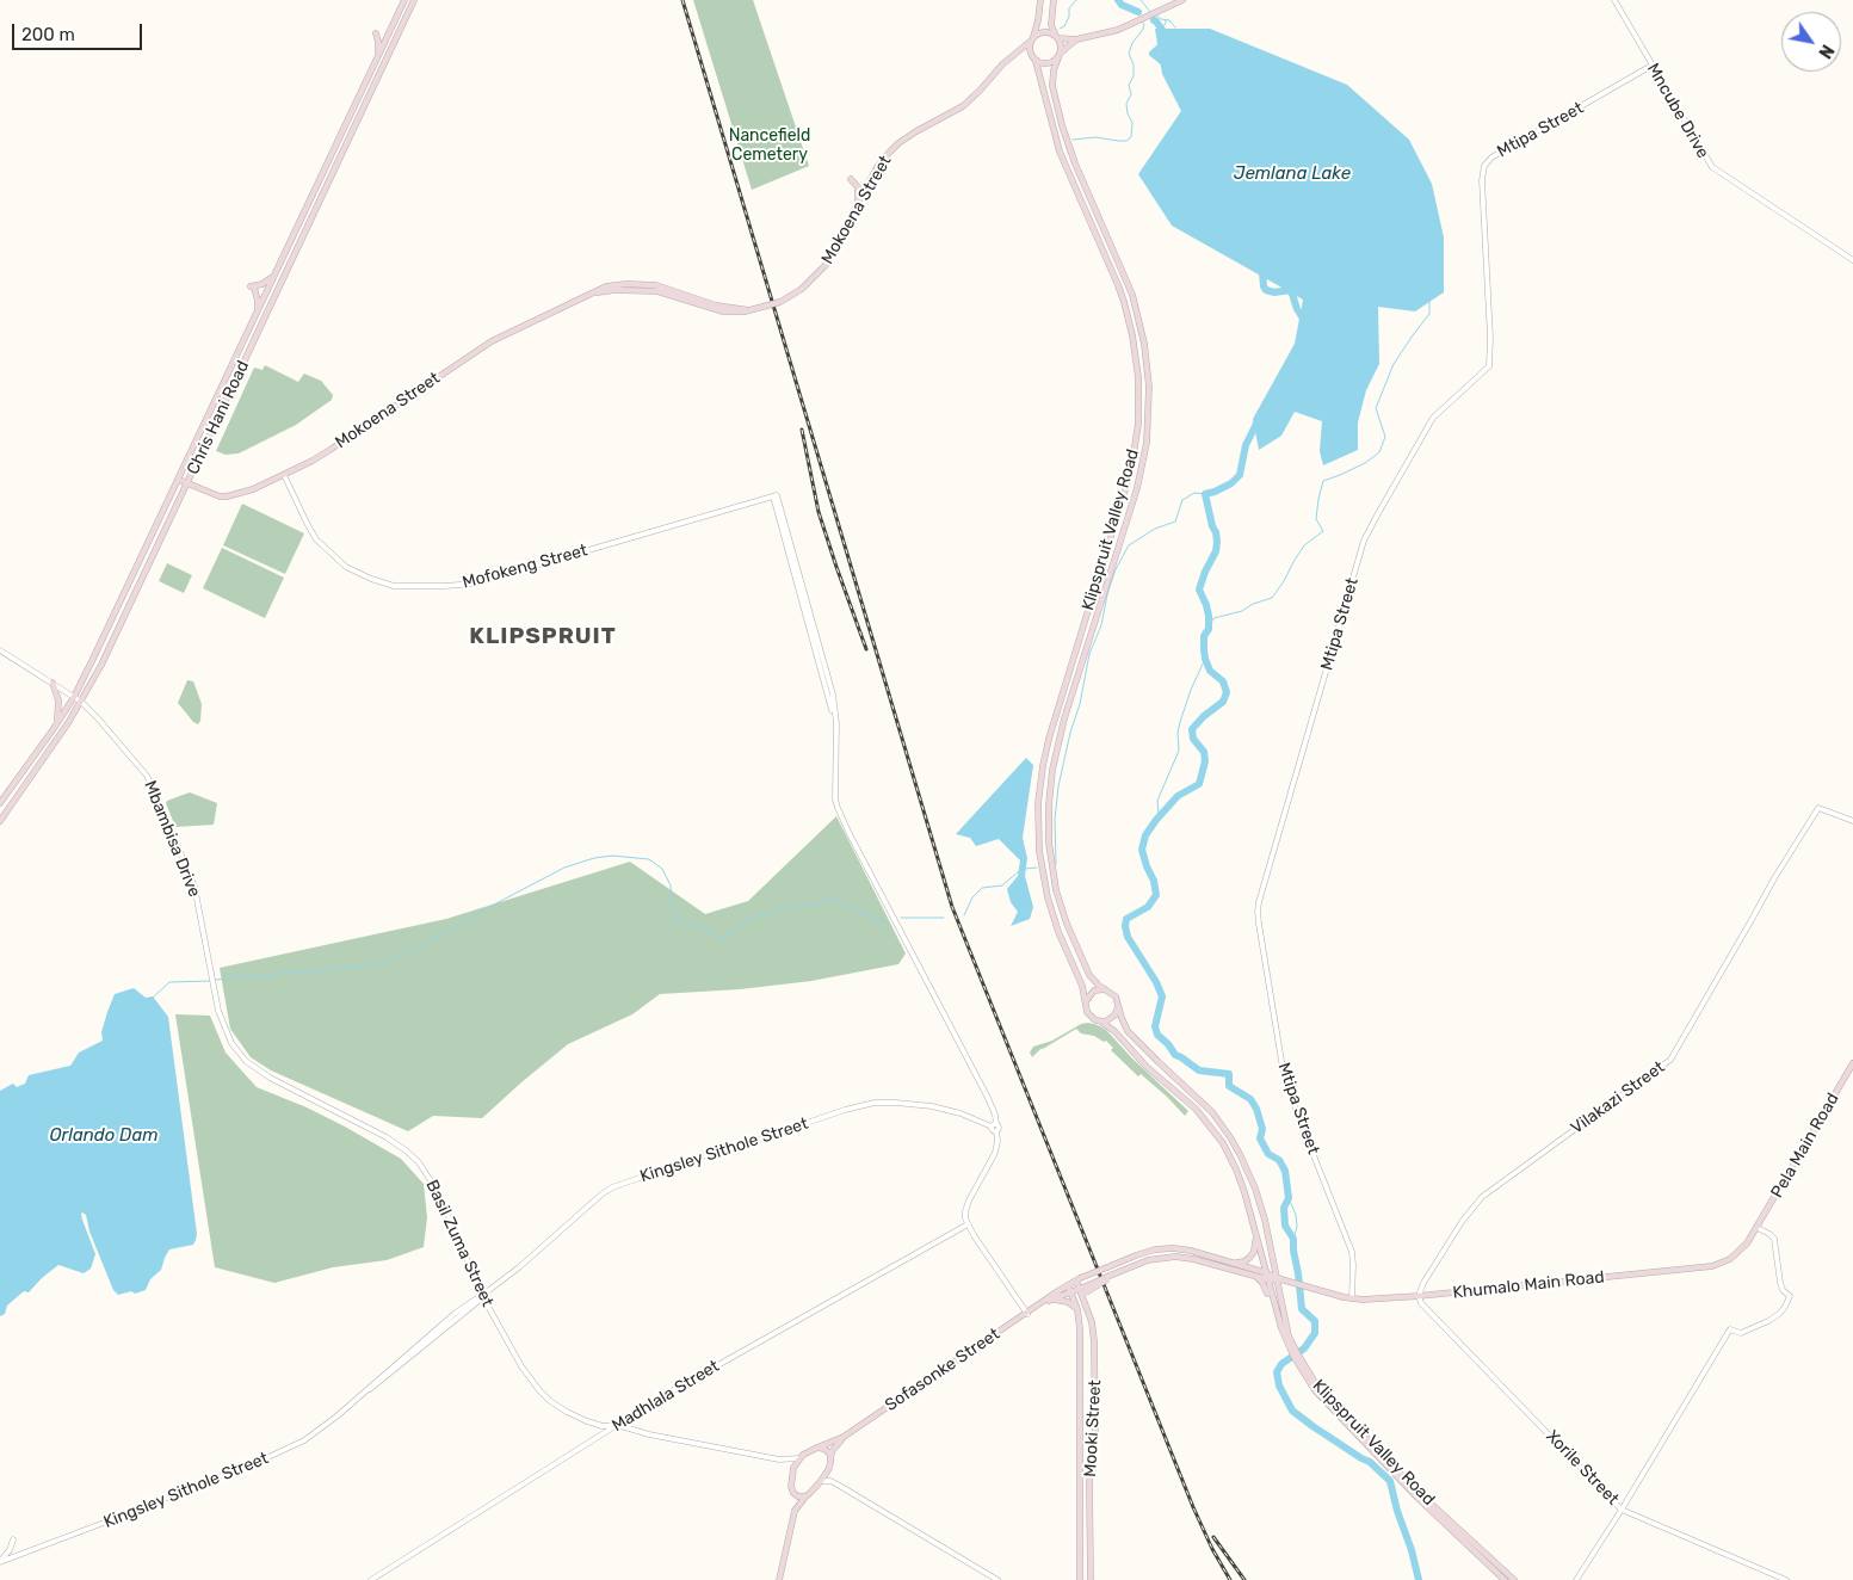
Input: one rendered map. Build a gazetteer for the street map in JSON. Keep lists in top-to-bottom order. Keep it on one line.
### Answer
{"streets":{"main road":["Mokoena Street","Chris Hani Road","Klipspruit Valley Road","Pela Main Road","Khumalo Main Road","Sofasonke Street","Mooki Street"],"street":["Mncube Drive","Mtipa Street","Mofokeng Street","Mbambisa Drive","Vilakazi Street","Kingsley Sithole Street","Basil Zuma Street","Madhlala Street","Xorile Street"]},"crossings":[["Mncube Drive","Mtipa Street"],["Mtipa Street","Khumalo Main Road"],["Mokoena Street","Chris Hani Road"],["Mokoena Street","Klipspruit Valley Road"],["Mokoena Street","Mofokeng Street"],["Chris Hani Road","Mbambisa Drive"],["Klipspruit Valley Road","Khumalo Main Road"],["Klipspruit Valley Road","Sofasonke Street"],["Mofokeng Street","Kingsley Sithole Street"],["Mbambisa Drive","Basil Zuma Street"],["Vilakazi Street","Khumalo Main Road"],["Vilakazi Street","Xorile Street"],["Pela Main Road","Khumalo Main Road"],["Kingsley Sithole Street","Basil Zuma Street"],["Basil Zuma Street","Sofasonke Street"],["Basil Zuma Street","Madhlala Street"],["Khumalo Main Road","Sofasonke Street"],["Khumalo Main Road","Xorile Street"],["Sofasonke Street","Mooki Street"]],"districts":["KLIPSPRUIT"],"water":["Jemlana Lake","Orlando Dam"],"parks":["Nancefield Cemetery"],"scale_bar":"200 m","north":"bottom right"}
